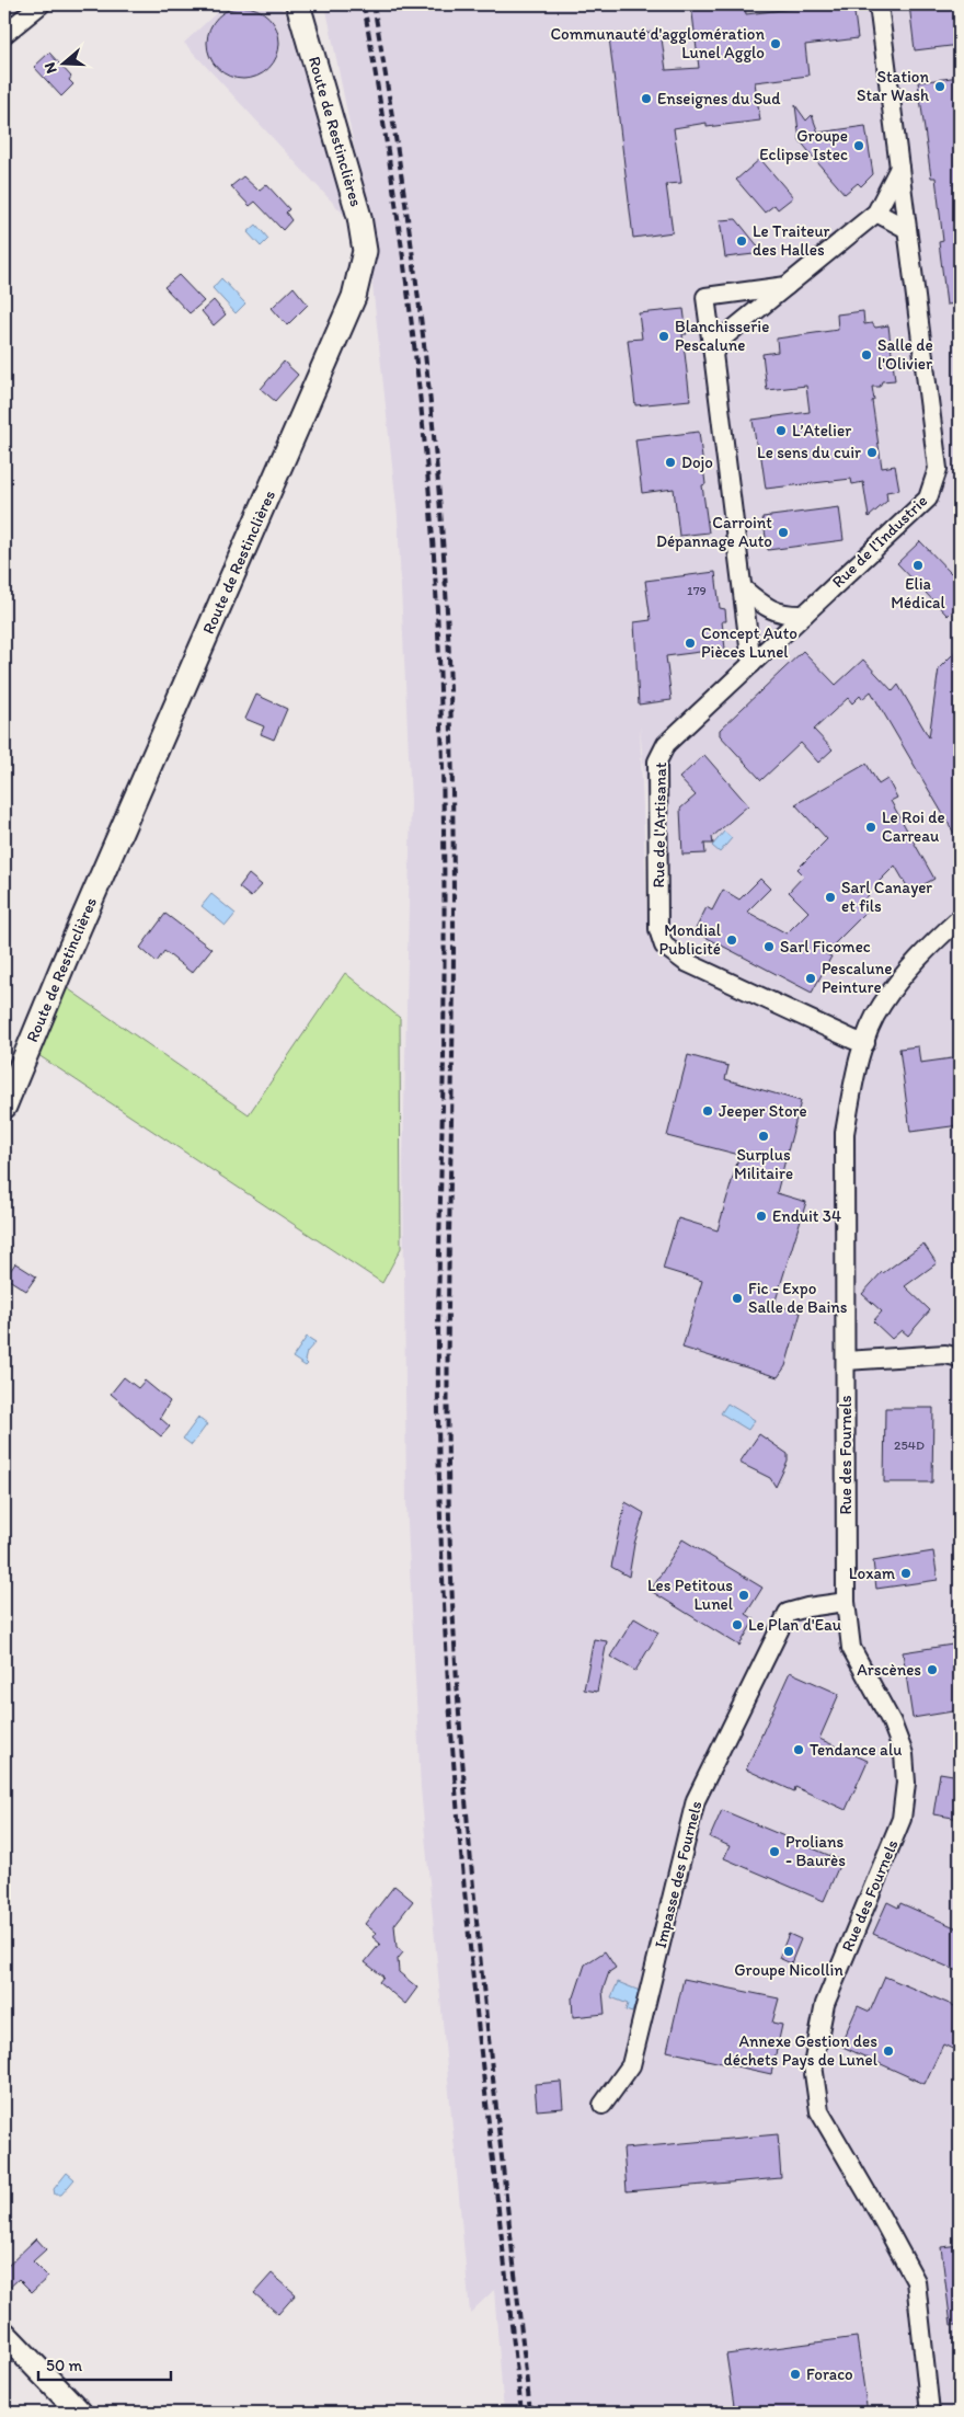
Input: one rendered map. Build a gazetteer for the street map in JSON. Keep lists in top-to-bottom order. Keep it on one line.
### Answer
{"streets":{"street":["Route de Restinclières","Rue de l'Industrie","Rue de l'Artisanat","Rue des Fournels","Impasse des Fournels"]},"crossings":[["Rue de l'Industrie","Rue de l'Artisanat"],["Rue de l'Artisanat","Rue des Fournels"],["Rue des Fournels","Impasse des Fournels"]],"places":["Communauté d'agglomération Lunel Agglo","Station Star Wash","Enseignes du Sud","Groupe Eclipse Istec","Le Traiteur des Halles","Blanchisserie Pescalune","Salle de l'Olivier","L’Atelier","Le sens du cuir","Dojo","Carroint Dépannage Auto","Elia Médical","Concept Auto Pièces Lunel","Le Roi de Carreau","Sarl Canayer et fils","Mondial Publicité","Sarl Ficomec","Pescalune Peinture","Jeeper Store","Surplus Militaire","Enduit 34","Fic - Expo Salle de Bains","Loxam","Les Petitous Lunel","Le Plan d'Eau","Arscènes","Tendance alu","Prolians - Baurès","Groupe Nicollin","Annexe Gestion des déchets Pays de Lunel","Foraco"],"house_numbers":["179","254D"],"scale_bar":"50 m","north":"left"}
